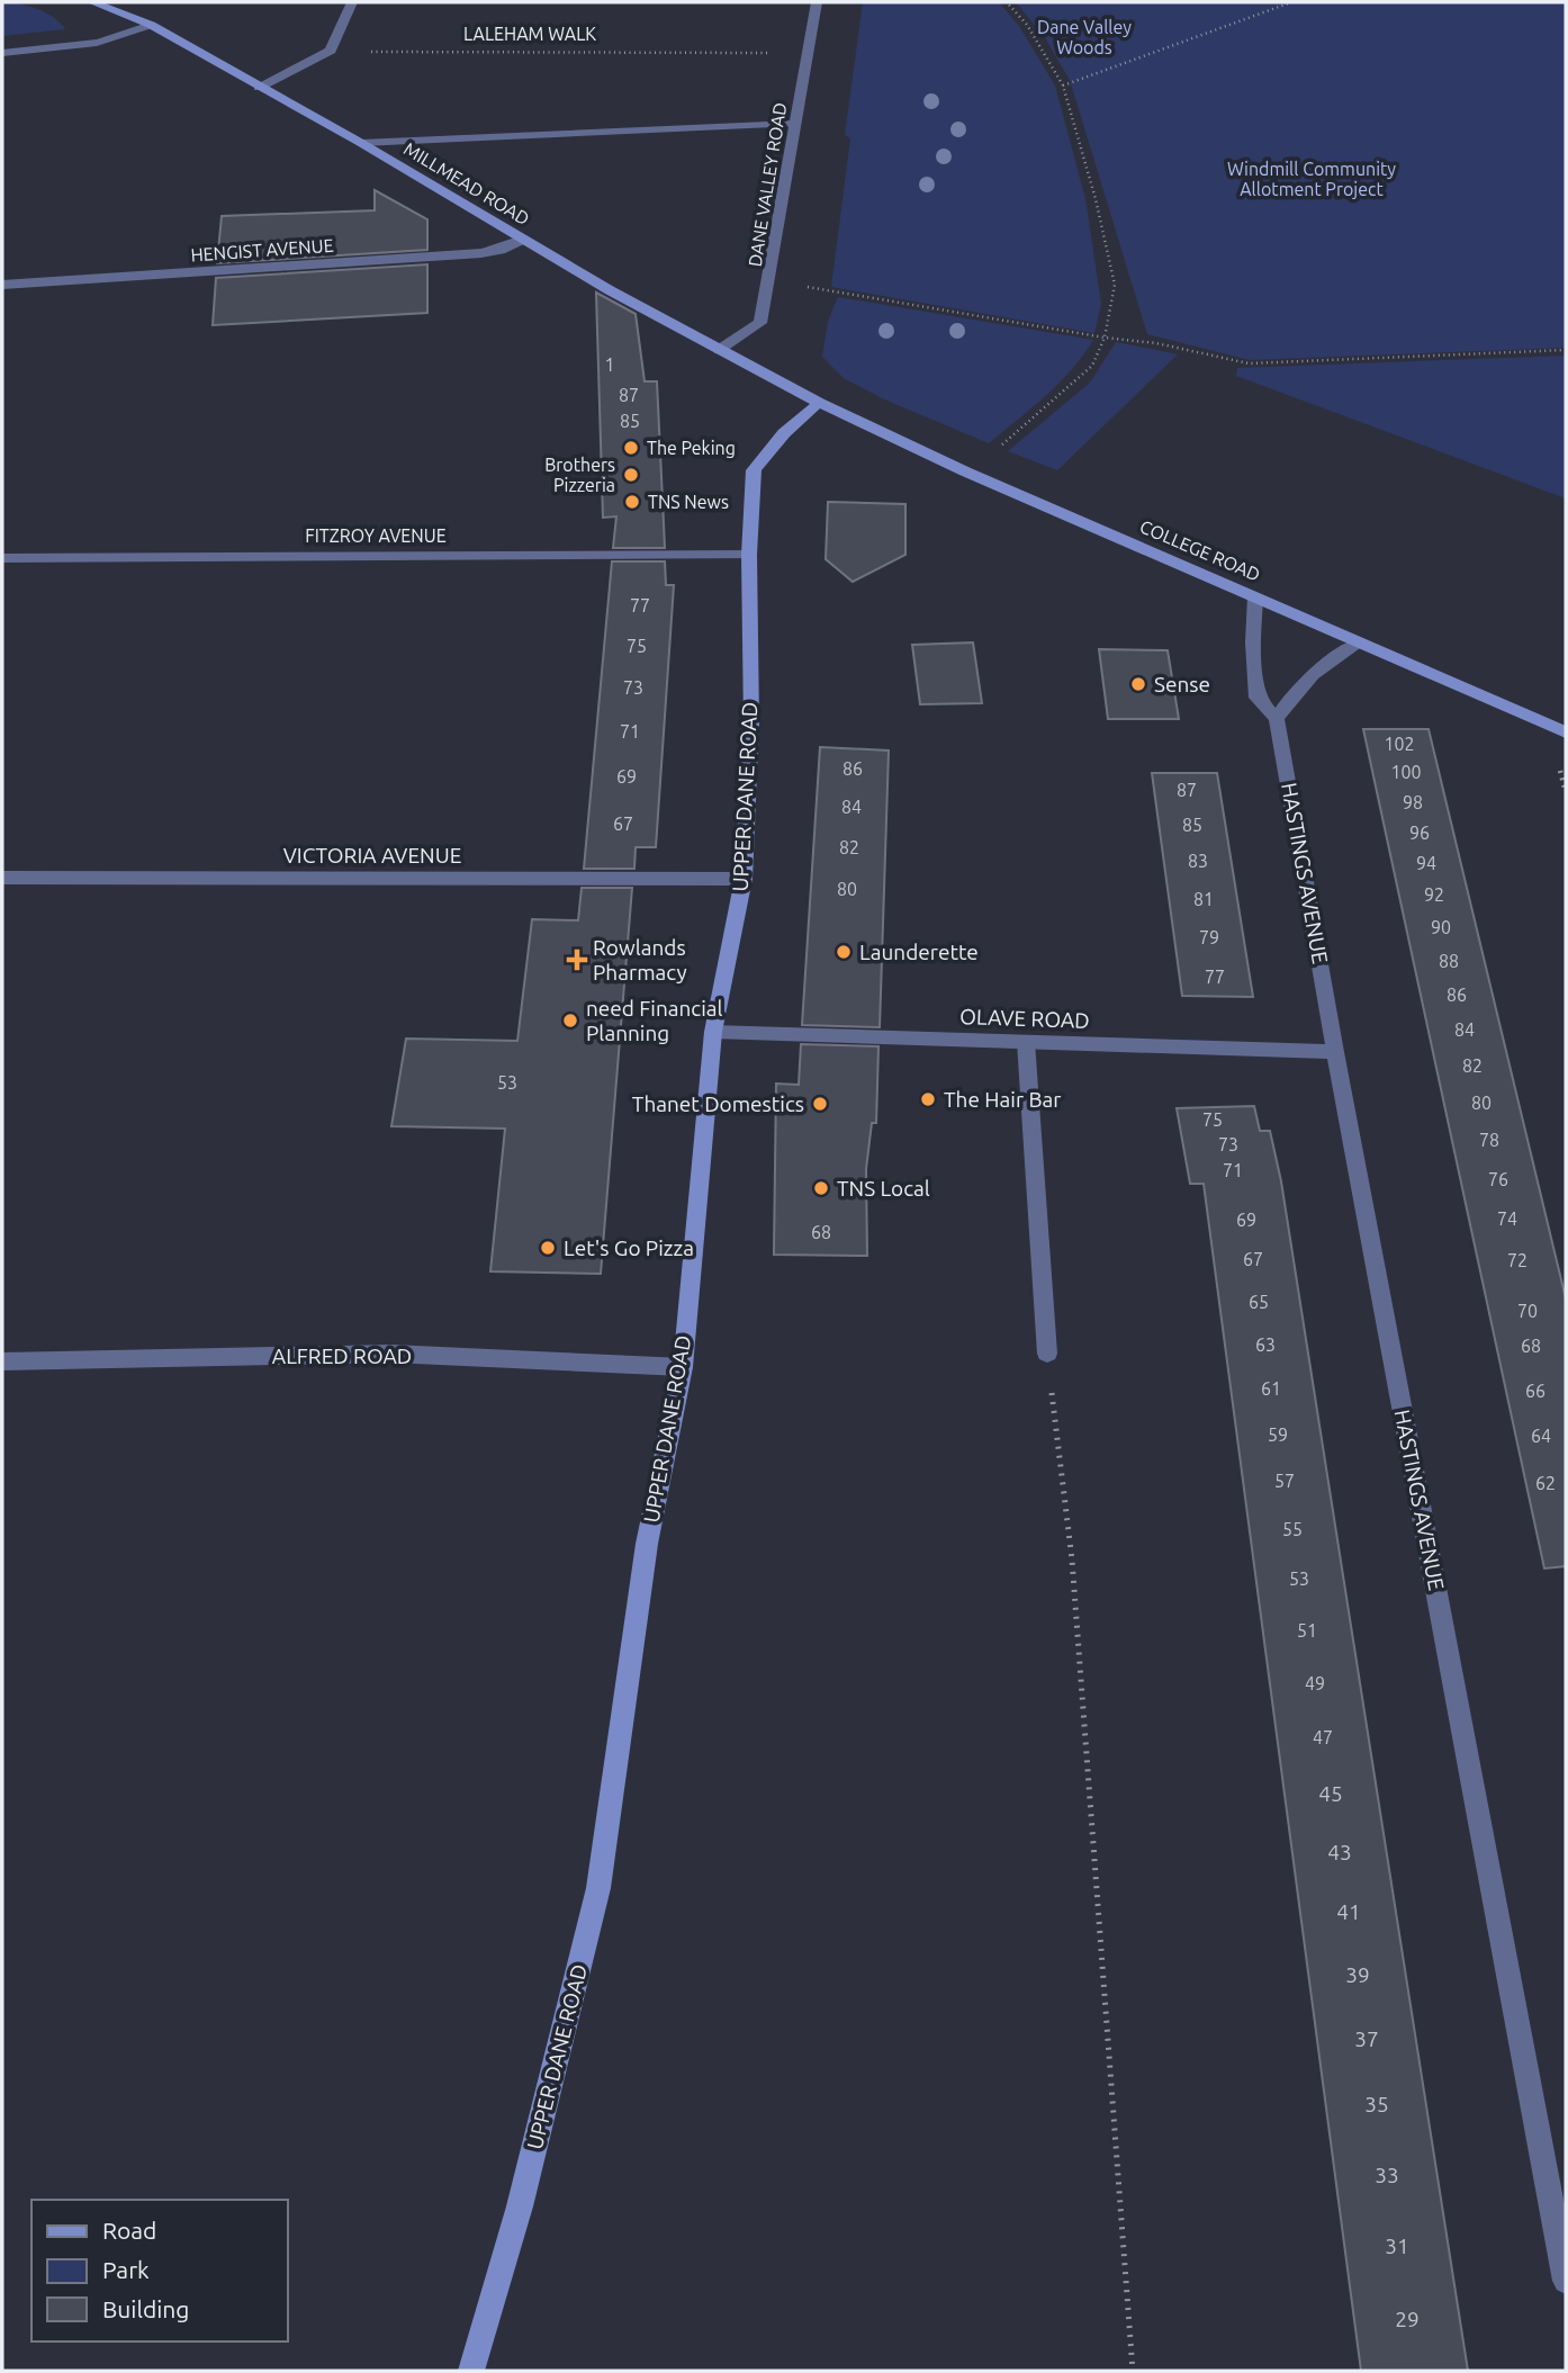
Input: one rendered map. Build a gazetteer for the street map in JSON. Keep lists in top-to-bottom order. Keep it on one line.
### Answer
{"streets":{"main road":["MILLMEAD ROAD","COLLEGE ROAD","UPPER DANE ROAD"],"street":["DANE VALLEY ROAD","HENGIST AVENUE","FITZROY AVENUE","VICTORIA AVENUE","HASTINGS AVENUE","OLAVE ROAD","ALFRED ROAD"],"path":["LALEHAM WALK"]},"crossings":[["LALEHAM WALK","DANE VALLEY ROAD"],["MILLMEAD ROAD","DANE VALLEY ROAD"],["MILLMEAD ROAD","HENGIST AVENUE"],["MILLMEAD ROAD","COLLEGE ROAD"],["MILLMEAD ROAD","UPPER DANE ROAD"],["FITZROY AVENUE","UPPER DANE ROAD"],["COLLEGE ROAD","UPPER DANE ROAD"],["COLLEGE ROAD","HASTINGS AVENUE"],["UPPER DANE ROAD","VICTORIA AVENUE"],["UPPER DANE ROAD","OLAVE ROAD"],["UPPER DANE ROAD","ALFRED ROAD"],["HASTINGS AVENUE","OLAVE ROAD"]],"parks":["Dane Valley Woods","Windmill Community Allotment Project"],"places":{"other":["The Peking","Brothers Pizzeria","TNS News","Sense","Launderette","need Financial Planning","The Hair Bar","Thanet Domestics","TNS Local","Let's Go Pizza"],"health":["Rowlands Pharmacy"]},"house_numbers":["1","87","85","77","75","73","71","102","86","100","69","87","98","84","67","85","96","82","83","94","80","92","81","90","79","88","77","86","84","82","53","80","75","78","73","71","76","74","69","68","67","72","65","70","63","68","61","66","59","64","57","62","55","53","51","49","47","45","43","41","39","37","35","33","31","29"],"legend":["Road","Park","Building"]}
